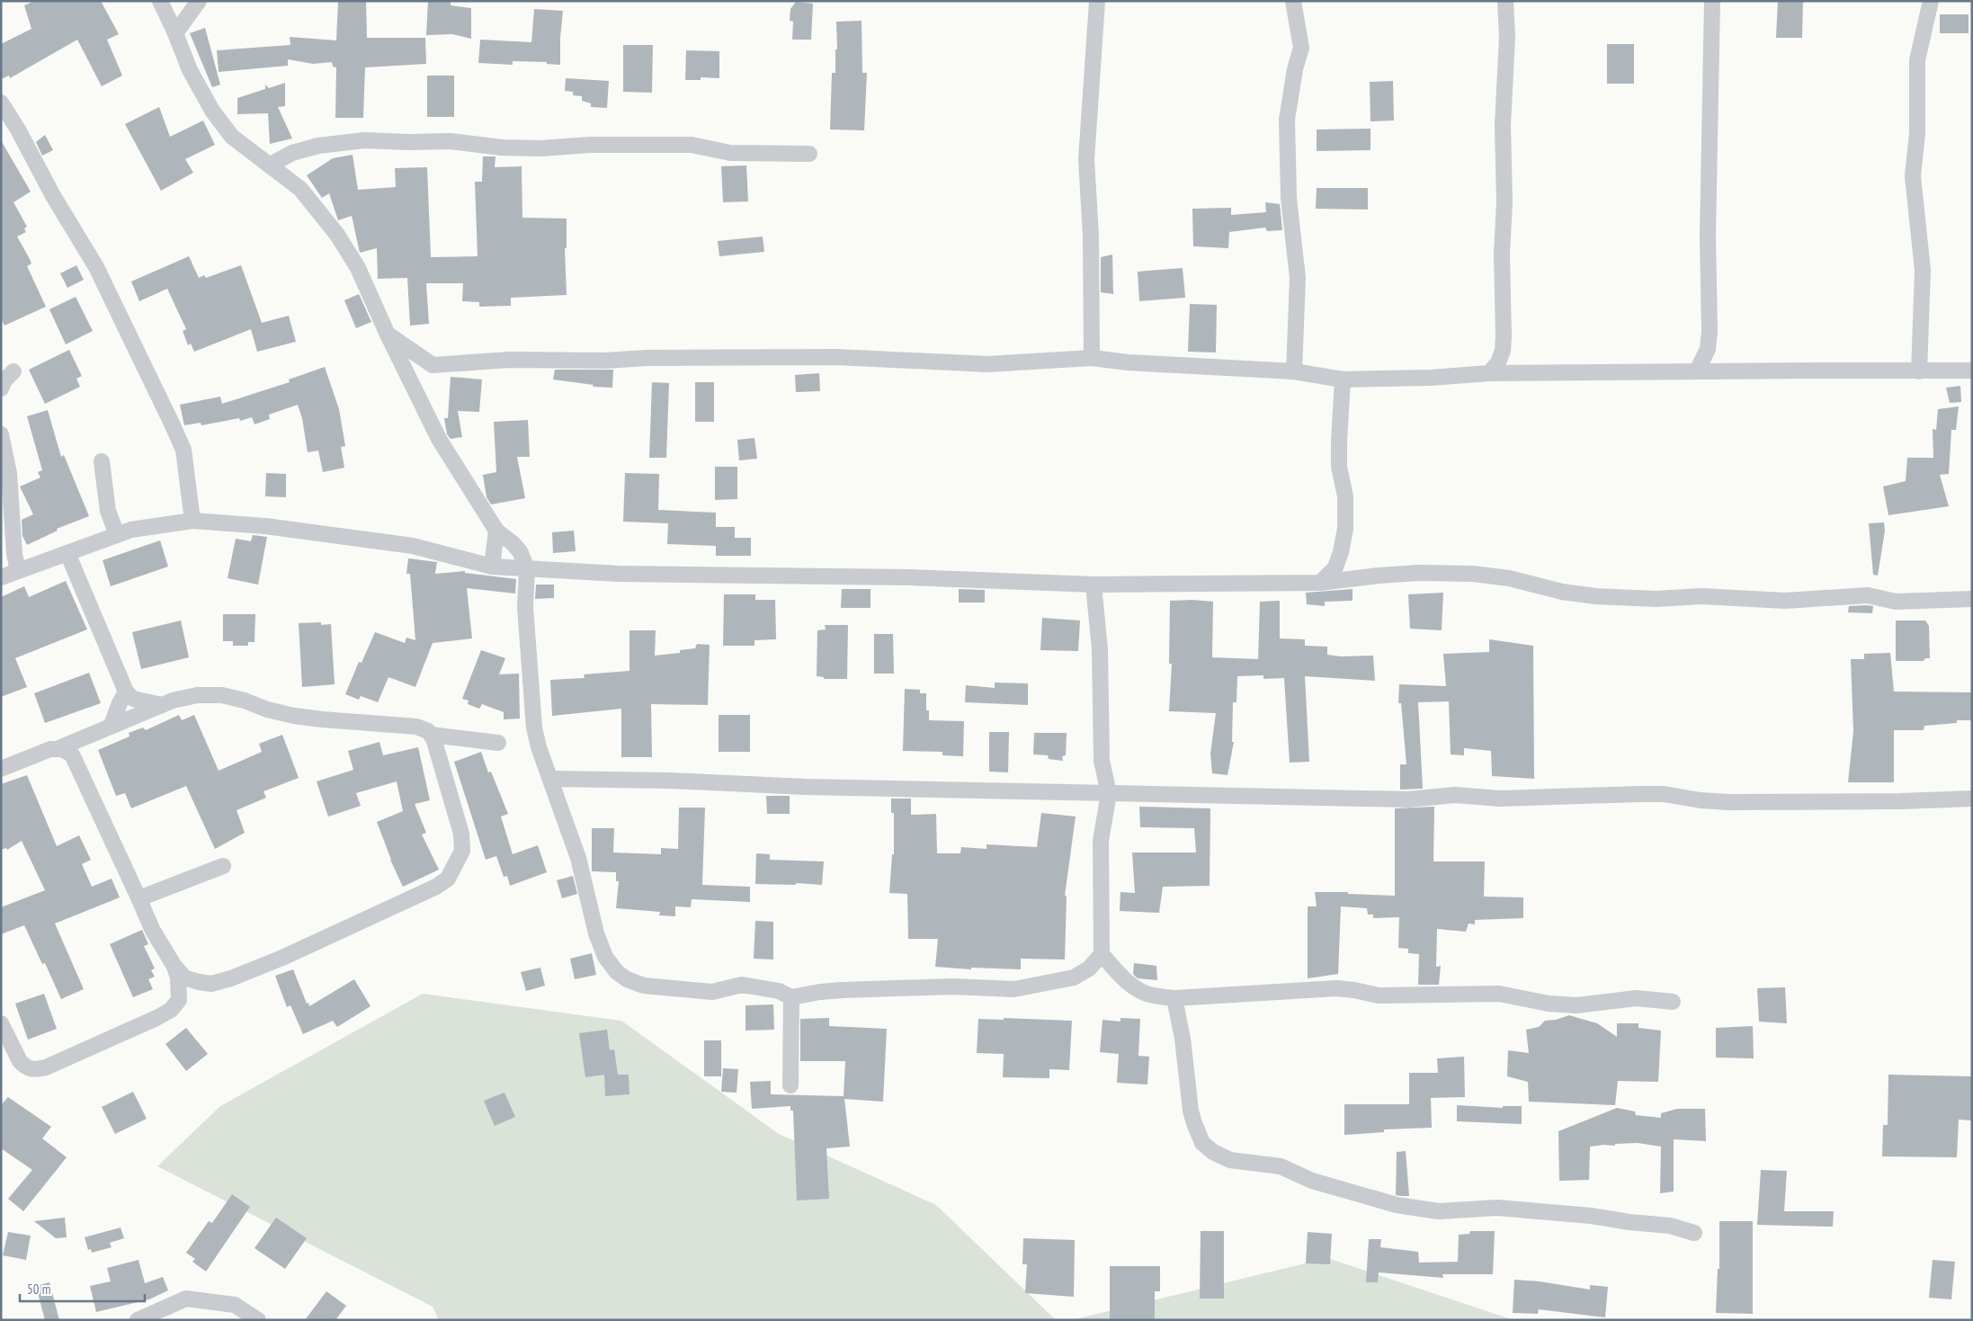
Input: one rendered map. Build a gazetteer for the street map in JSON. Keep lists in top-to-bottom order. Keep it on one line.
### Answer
{"scale_bar":"50 m"}
